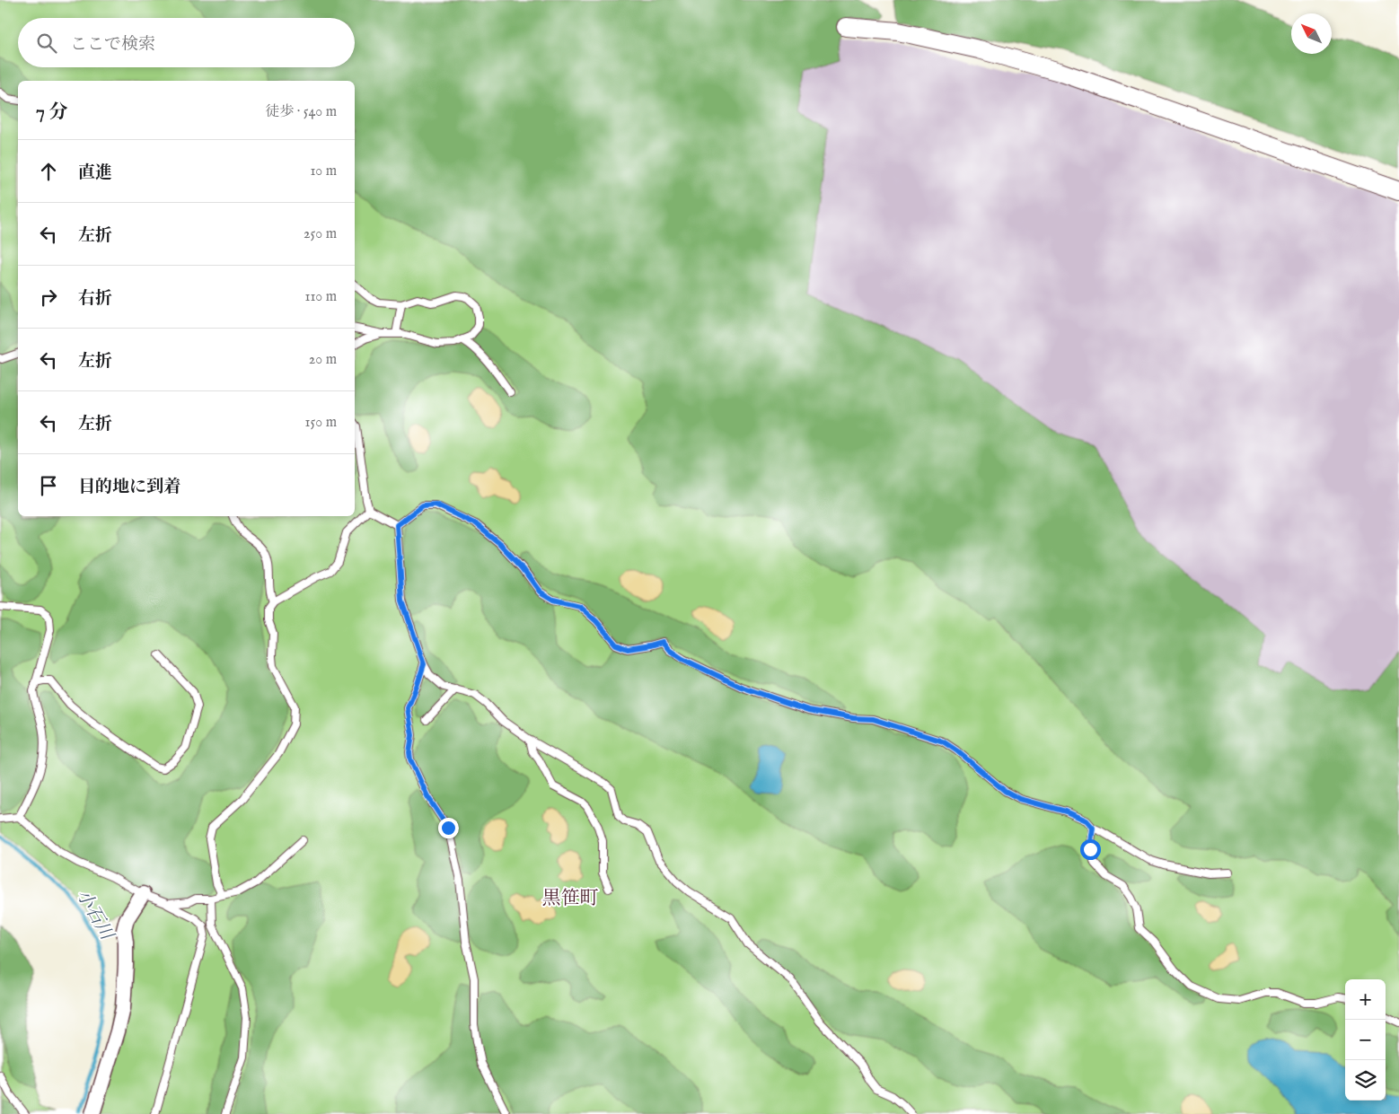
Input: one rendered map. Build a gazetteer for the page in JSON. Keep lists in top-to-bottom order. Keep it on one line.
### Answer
{"districts":["黒笹町"],"water":["小石川"],"north":"top left","page":{"search":"ここで検索","heading":["7 分","徒歩 · 540 m"],"list":[["直進","10 m"],["左折","250 m"],["右折","110 m"],["左折","20 m"],["左折","150 m"],"目的地に到着"],"map_buttons":["+","−"]}}
